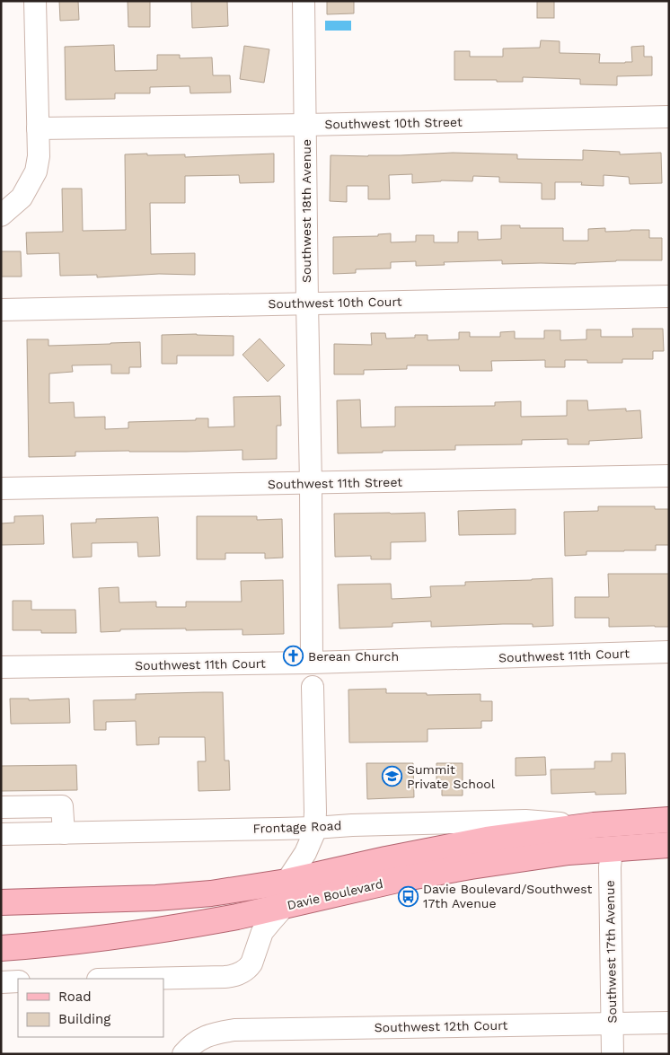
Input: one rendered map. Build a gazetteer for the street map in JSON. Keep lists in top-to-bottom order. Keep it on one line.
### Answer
{"streets":{"main road":["Davie Boulevard"],"street":["Southwest 10th Street","Southwest 18th Avenue","Southwest 10th Court","Southwest 11th Street","Southwest 11th Court","Frontage Road","Southwest 17th Avenue","Southwest 12th Court"]},"crossings":[["Southwest 10th Street","Southwest 18th Avenue"],["Southwest 18th Avenue","Southwest 10th Court"],["Southwest 18th Avenue","Southwest 11th Street"],["Southwest 18th Avenue","Southwest 11th Court"],["Frontage Road","Davie Boulevard"],["Davie Boulevard","Southwest 17th Avenue"],["Southwest 17th Avenue","Southwest 12th Court"]],"places":{"church":["Berean Church"],"school or university":["Summit Private School"],"bus stop":["Davie Boulevard/Southwest 17th Avenue"]},"legend":["Road","Building"]}
